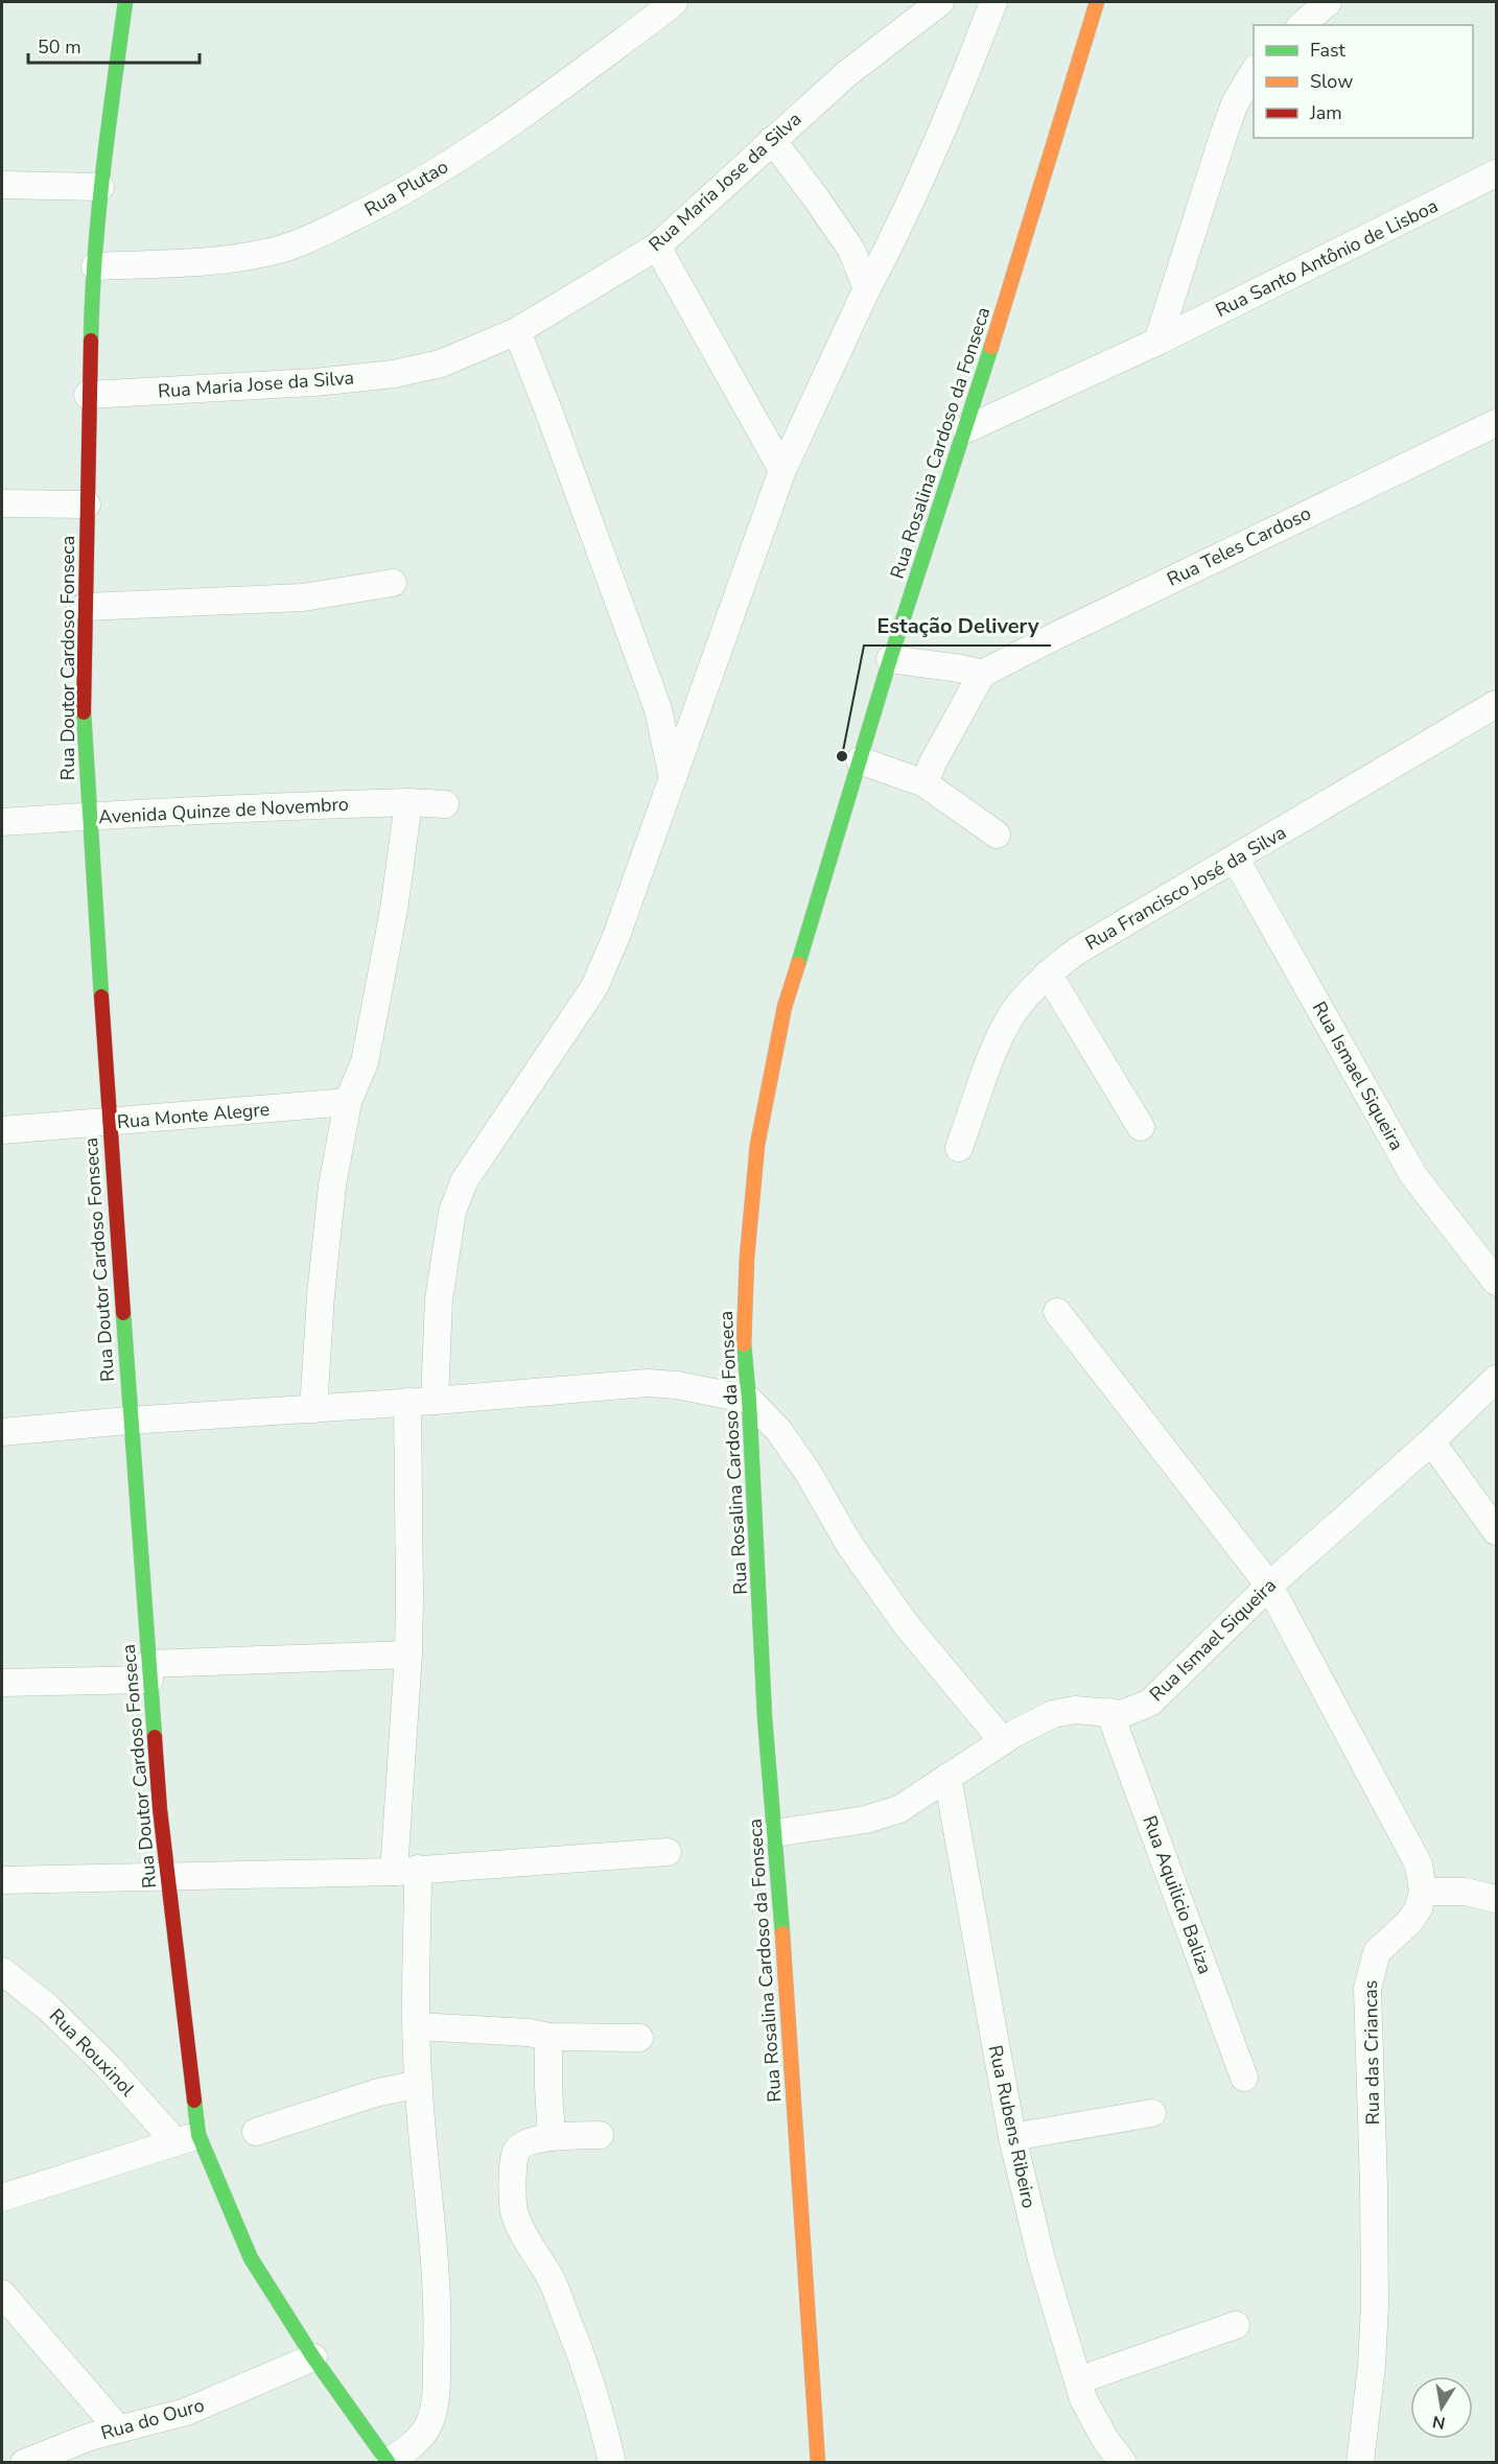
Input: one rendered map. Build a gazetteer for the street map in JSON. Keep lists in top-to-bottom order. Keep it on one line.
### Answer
{"streets":{"street":["Rua Maria Jose da Silva","Rua Plutao","Rua Santo Antônio de Lisboa","Rua Rosalina Cardoso da Fonseca","Rua Teles Cardoso","Rua Doutor Cardoso Fonseca","Avenida Quinze de Novembro","Rua Francisco José da Silva","Rua Ismael Siqueira","Rua Monte Alegre","Rua Aquilicio Baliza","Rua Rouxinol","Rua das Criancas","Rua Rubens Ribeiro","Rua do Ouro"]},"crossings":[["Rua Maria Jose da Silva","Rua Doutor Cardoso Fonseca"],["Rua Plutao","Rua Doutor Cardoso Fonseca"],["Rua Santo Antônio de Lisboa","Rua Rosalina Cardoso da Fonseca"],["Rua Rosalina Cardoso da Fonseca","Rua Ismael Siqueira"],["Rua Doutor Cardoso Fonseca","Avenida Quinze de Novembro"],["Rua Doutor Cardoso Fonseca","Rua Monte Alegre"],["Rua Doutor Cardoso Fonseca","Rua Rouxinol"],["Rua Doutor Cardoso Fonseca","Rua do Ouro"],["Rua Francisco José da Silva","Rua Ismael Siqueira"],["Rua Ismael Siqueira","Rua Aquilicio Baliza"],["Rua Ismael Siqueira","Rua Rubens Ribeiro"]],"places":["Estação Delivery"],"legend":["Fast","Slow","Jam"],"scale_bar":"50 m","north":"bottom"}
